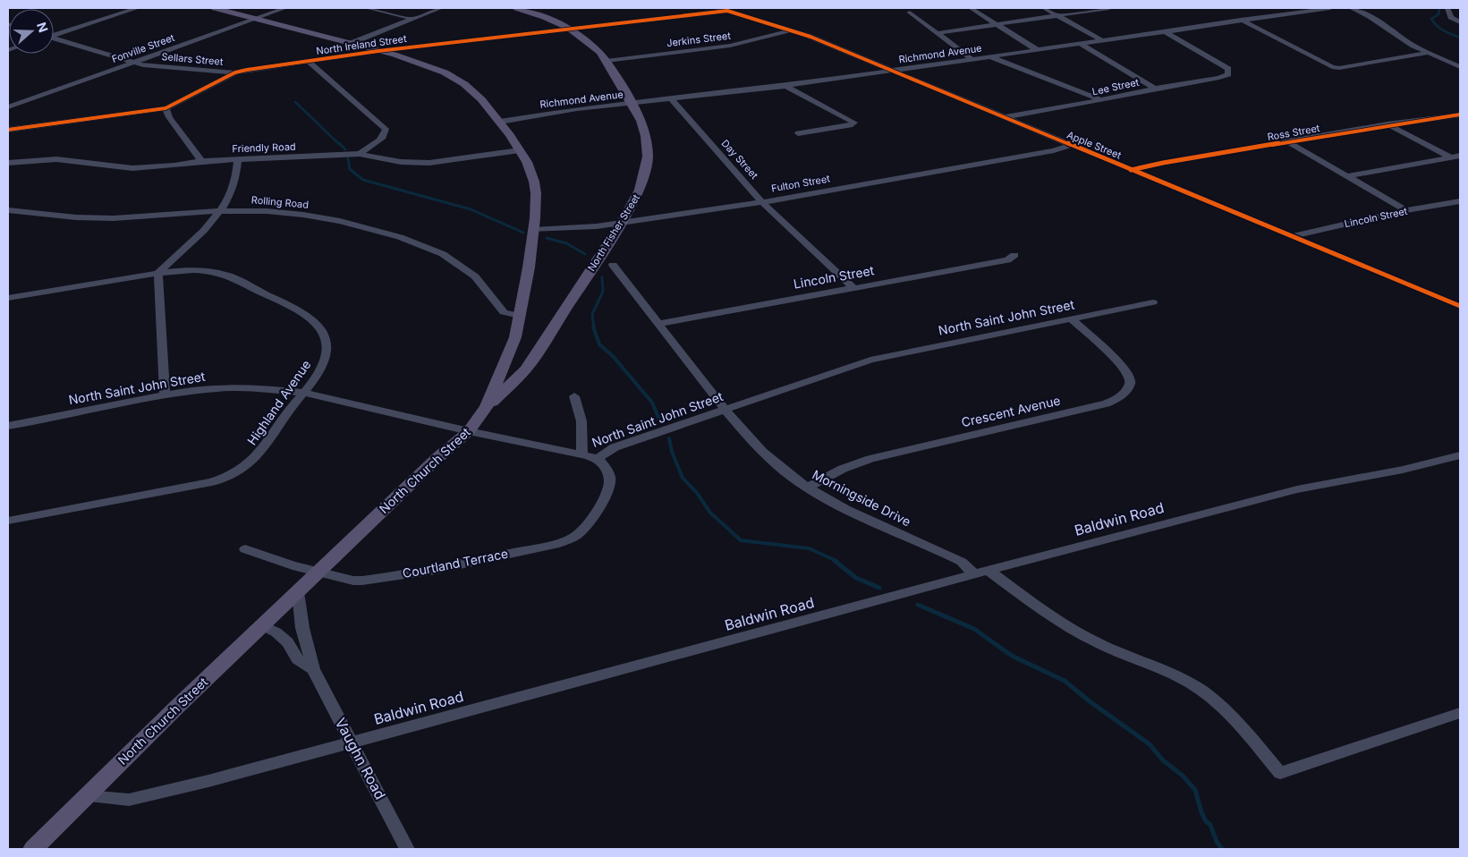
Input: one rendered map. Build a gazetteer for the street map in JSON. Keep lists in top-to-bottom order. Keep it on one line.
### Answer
{"streets":{"main road":["North Fisher Street","North Church Street"],"street":["Jerkins Street","North Ireland Street","Fonville Street","Richmond Avenue","Sellars Street","Lee Street","Ross Street","Apple Street","Friendly Road","Day Street","Fulton Street","Rolling Road","Lincoln Street","North Saint John Street","Highland Avenue","Crescent Avenue","Morningside Drive","Baldwin Road","Courtland Terrace","Vaughn Road"]},"crossings":[["Jerkins Street","Apple Street"],["Jerkins Street","North Fisher Street"],["North Ireland Street","Sellars Street"],["North Ireland Street","Apple Street"],["North Ireland Street","North Fisher Street"],["North Ireland Street","North Church Street"],["Fonville Street","Sellars Street"],["Fonville Street","North Church Street"],["Richmond Avenue","Lee Street"],["Richmond Avenue","Apple Street"],["Richmond Avenue","Day Street"],["Richmond Avenue","North Fisher Street"],["Richmond Avenue","North Church Street"],["Lee Street","Apple Street"],["Ross Street","Apple Street"],["Apple Street","Fulton Street"],["Apple Street","Lincoln Street"],["Friendly Road","North Church Street"],["Day Street","Fulton Street"],["Day Street","Lincoln Street"],["Fulton Street","North Fisher Street"],["Fulton Street","North Church Street"],["Rolling Road","North Church Street"],["Lincoln Street","Morningside Drive"],["North Fisher Street","North Church Street"],["North Saint John Street","Highland Avenue"],["North Saint John Street","Crescent Avenue"],["North Saint John Street","North Church Street"],["North Saint John Street","Morningside Drive"],["North Saint John Street","Courtland Terrace"],["Crescent Avenue","Morningside Drive"],["North Church Street","Baldwin Road"],["North Church Street","Courtland Terrace"],["North Church Street","Vaughn Road"],["Morningside Drive","Baldwin Road"],["Baldwin Road","Vaughn Road"]],"north":"right"}
